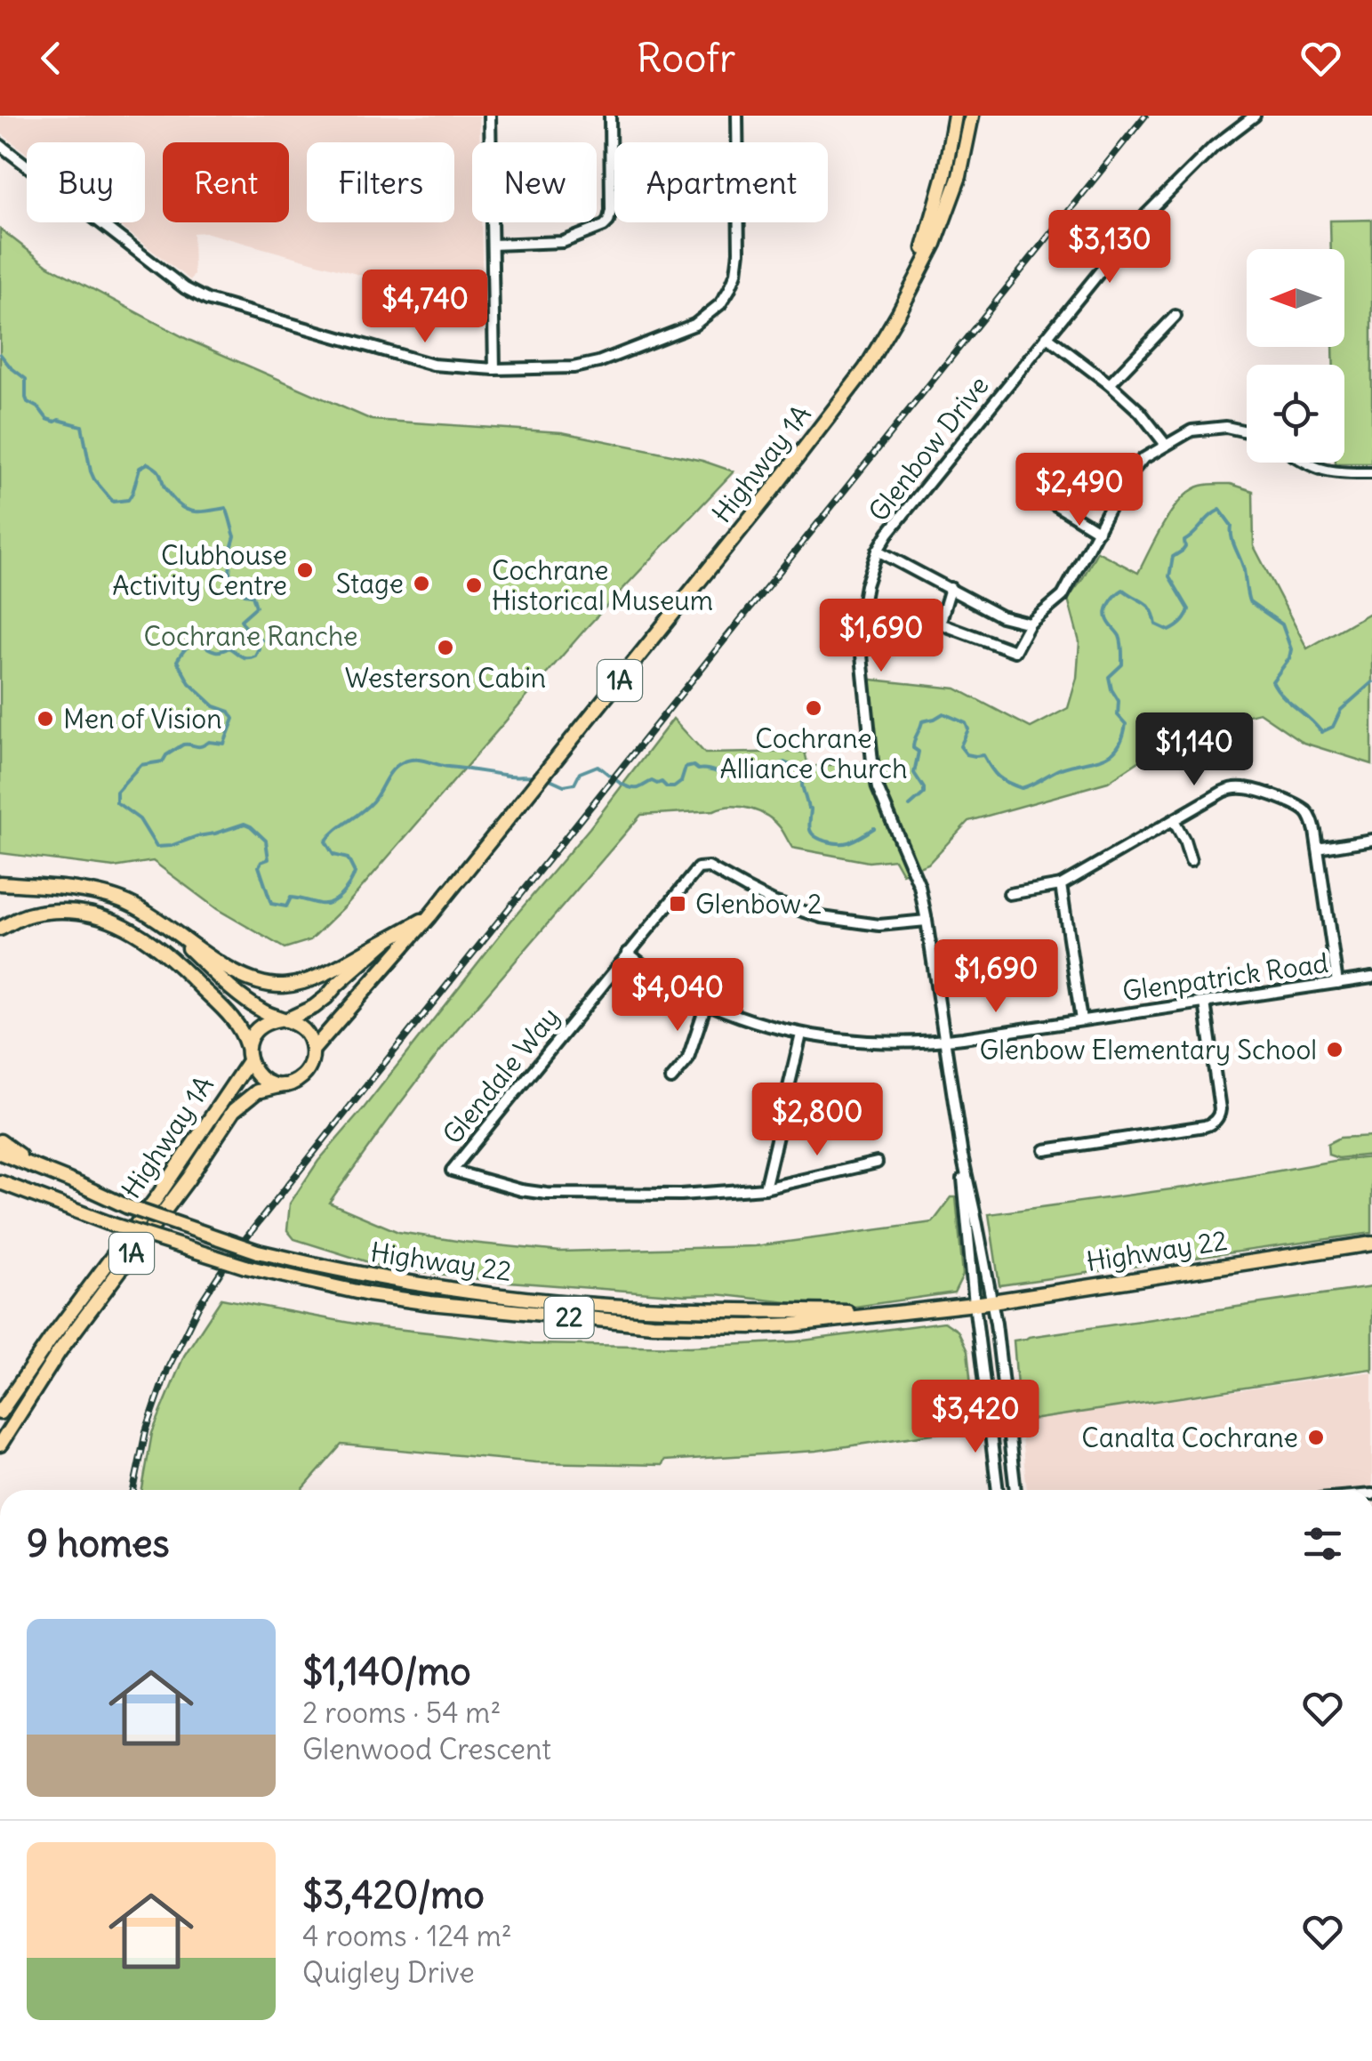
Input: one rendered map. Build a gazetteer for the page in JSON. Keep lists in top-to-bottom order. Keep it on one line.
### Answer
{"streets":{"main road":["Highway 1A","1A","Highway 22","22"],"street":["Glenbow Drive","Glenpatrick Road","Glendale Way"]},"crossings":[["Glenbow Drive","Glenpatrick Road"],["Glenbow Drive","Glendale Way"],["Glenbow Drive","Highway 22"],["Glenpatrick Road","Glendale Way"]],"parks":["Cochrane Ranche"],"places":{"other":["Clubhouse Activity Centre","Stage","Cochrane Historical Museum","Westerson Cabin","Cochrane Alliance Church","Men of Vision","Glenbow Elementary School","Canalta Cochrane"],"transit":["Glenbow 2"]},"north":"left","page":{"header":"Roofr","chip":["Buy","Rent","Filters","New","Apartment"],"price":["$3,130","$4,740","$2,490","$1,690","$1,140","$1,690","$4,040","$2,800","$3,420"],"heading":"9 homes","list":[{"name":"$1,140/mo","note":"2 rooms · 54 m² · Glenwood Crescent"},{"name":"$3,420/mo","note":"4 rooms · 124 m² · Quigley Drive"}]}}
